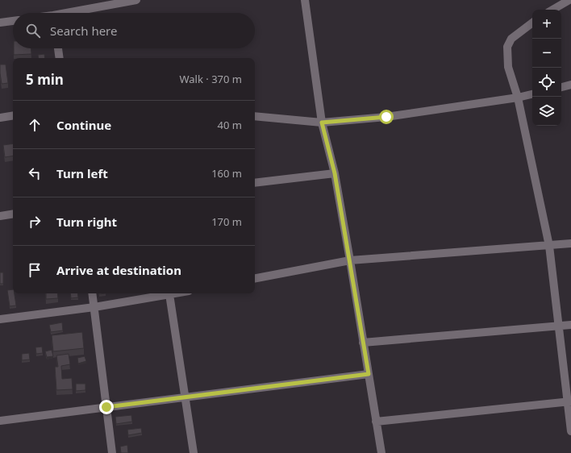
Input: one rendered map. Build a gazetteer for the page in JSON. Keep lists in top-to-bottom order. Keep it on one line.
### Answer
{"page":{"map_buttons":["+","−"],"search":"Search here","heading":["5 min","Walk · 370 m"],"list":[["Continue","40 m"],["Turn left","160 m"],["Turn right","170 m"],"Arrive at destination"]}}
